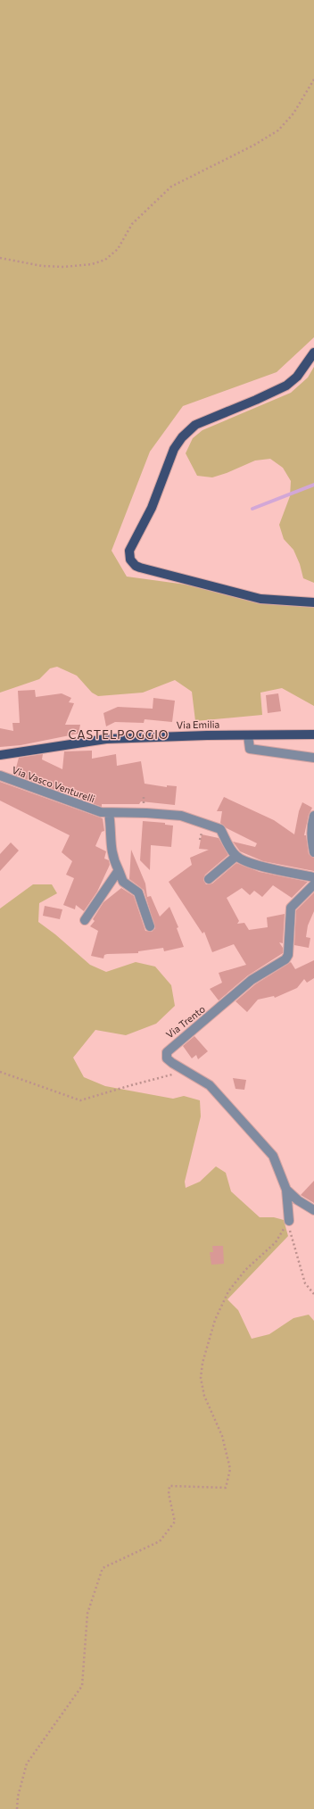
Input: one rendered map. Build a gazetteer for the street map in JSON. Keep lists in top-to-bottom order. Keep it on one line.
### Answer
{"streets":{"main road":["Via Emilia"],"street":["Via Vasco Venturelli","Via Trento"]},"districts":["CASTELPOGGIO"]}
